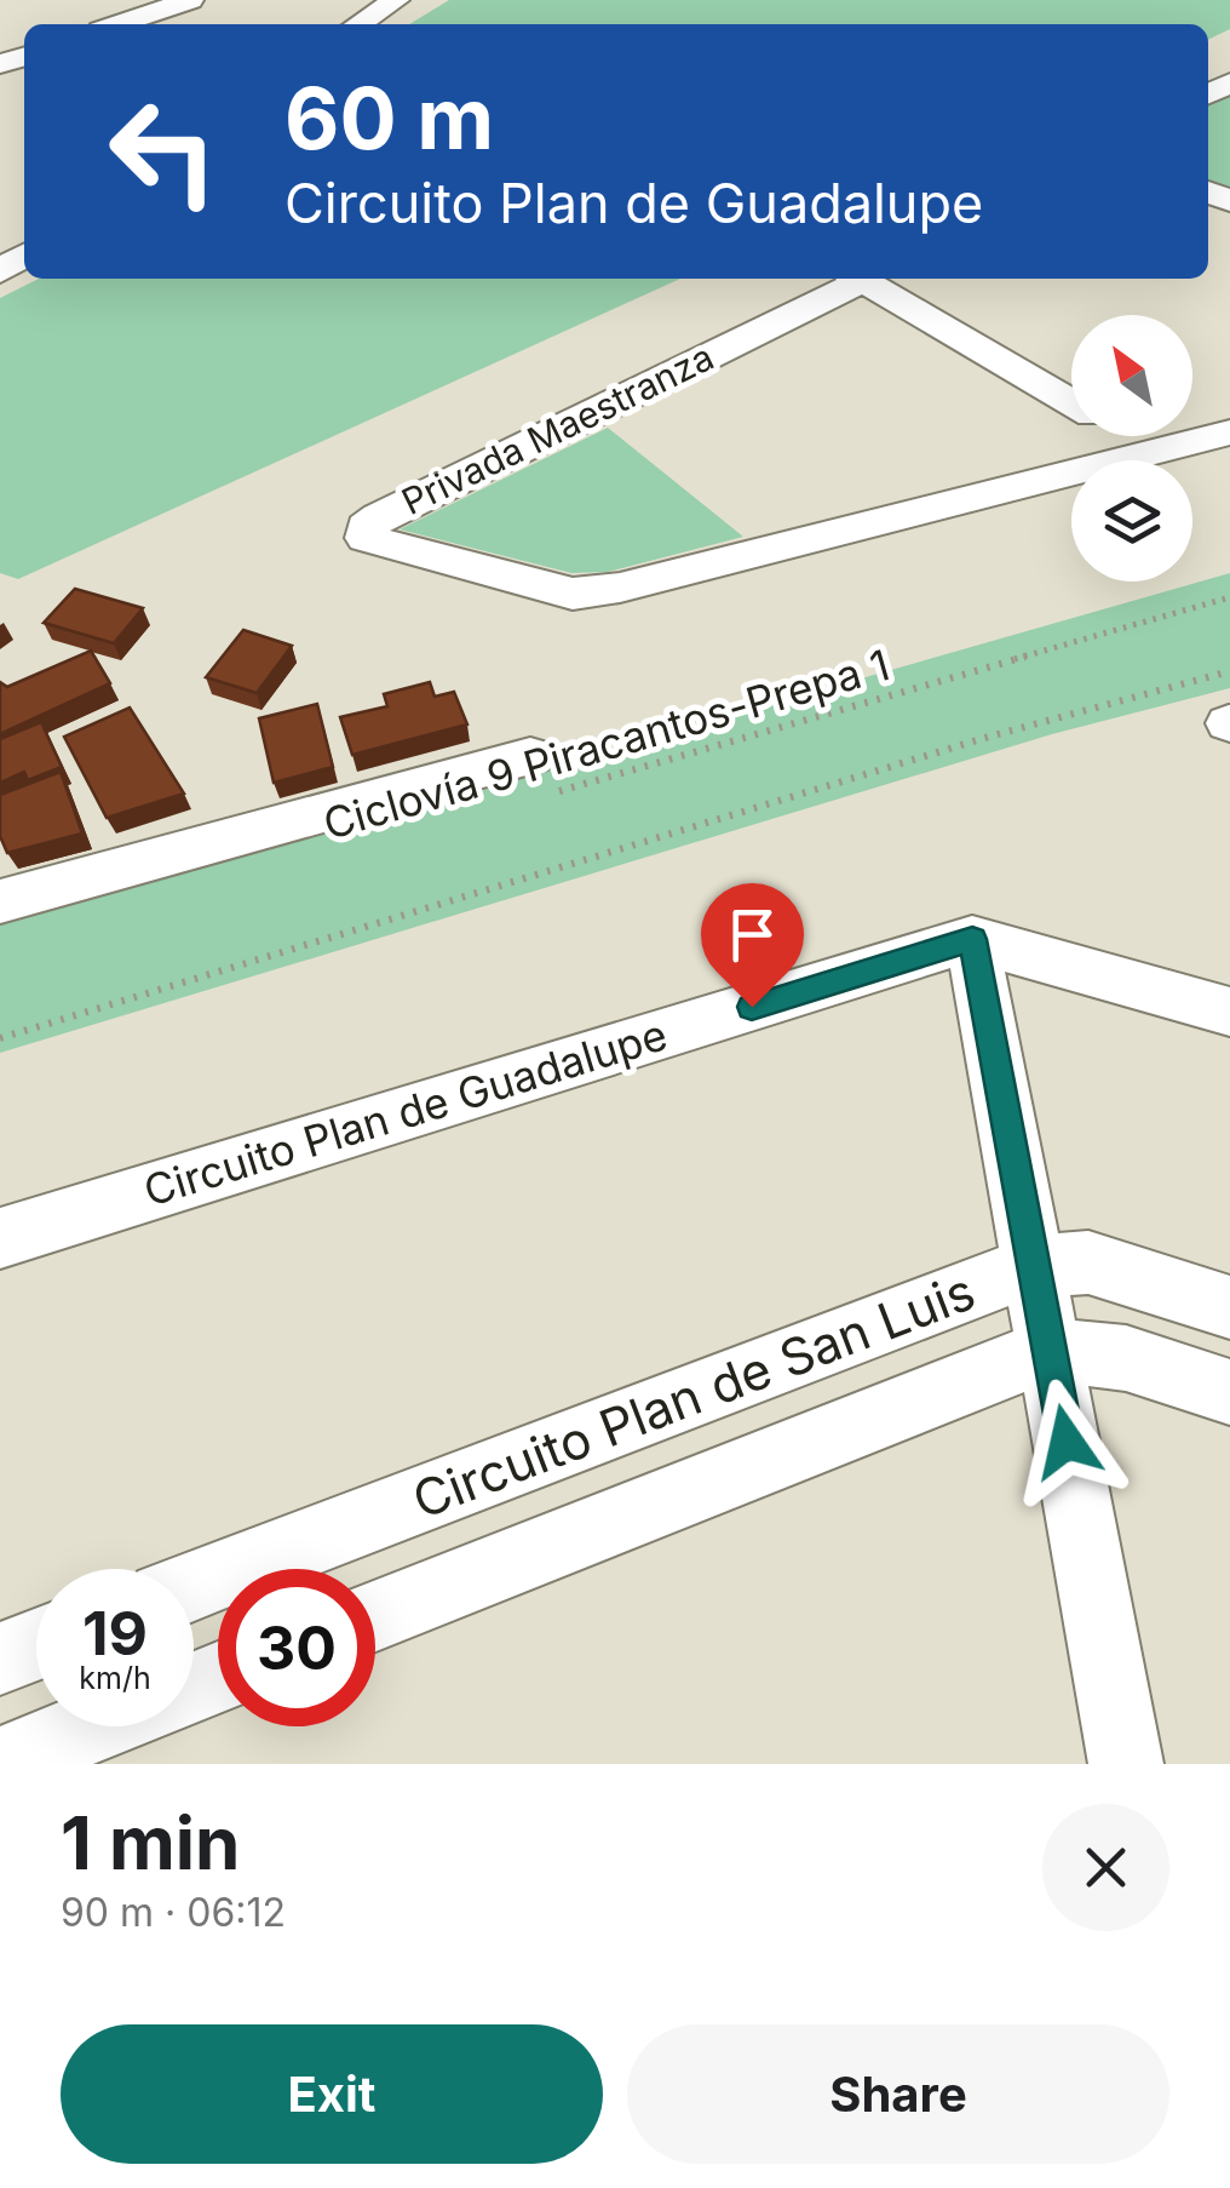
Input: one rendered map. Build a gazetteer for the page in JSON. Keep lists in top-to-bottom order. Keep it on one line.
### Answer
{"streets":{"street":["Privada Maestranza","Circuito Plan de Guadalupe","Circuito Plan de San Luis"],"path":["Ciclovía 9 Piracantos-Prepa 1"]},"north":"top left","page":{"turn":["60 m","Circuito Plan de Guadalupe"],"speed":"19 km/h","limit":"30","heading":["1 min","90 m · 06:12"],"buttons":["Exit","Share"]}}
